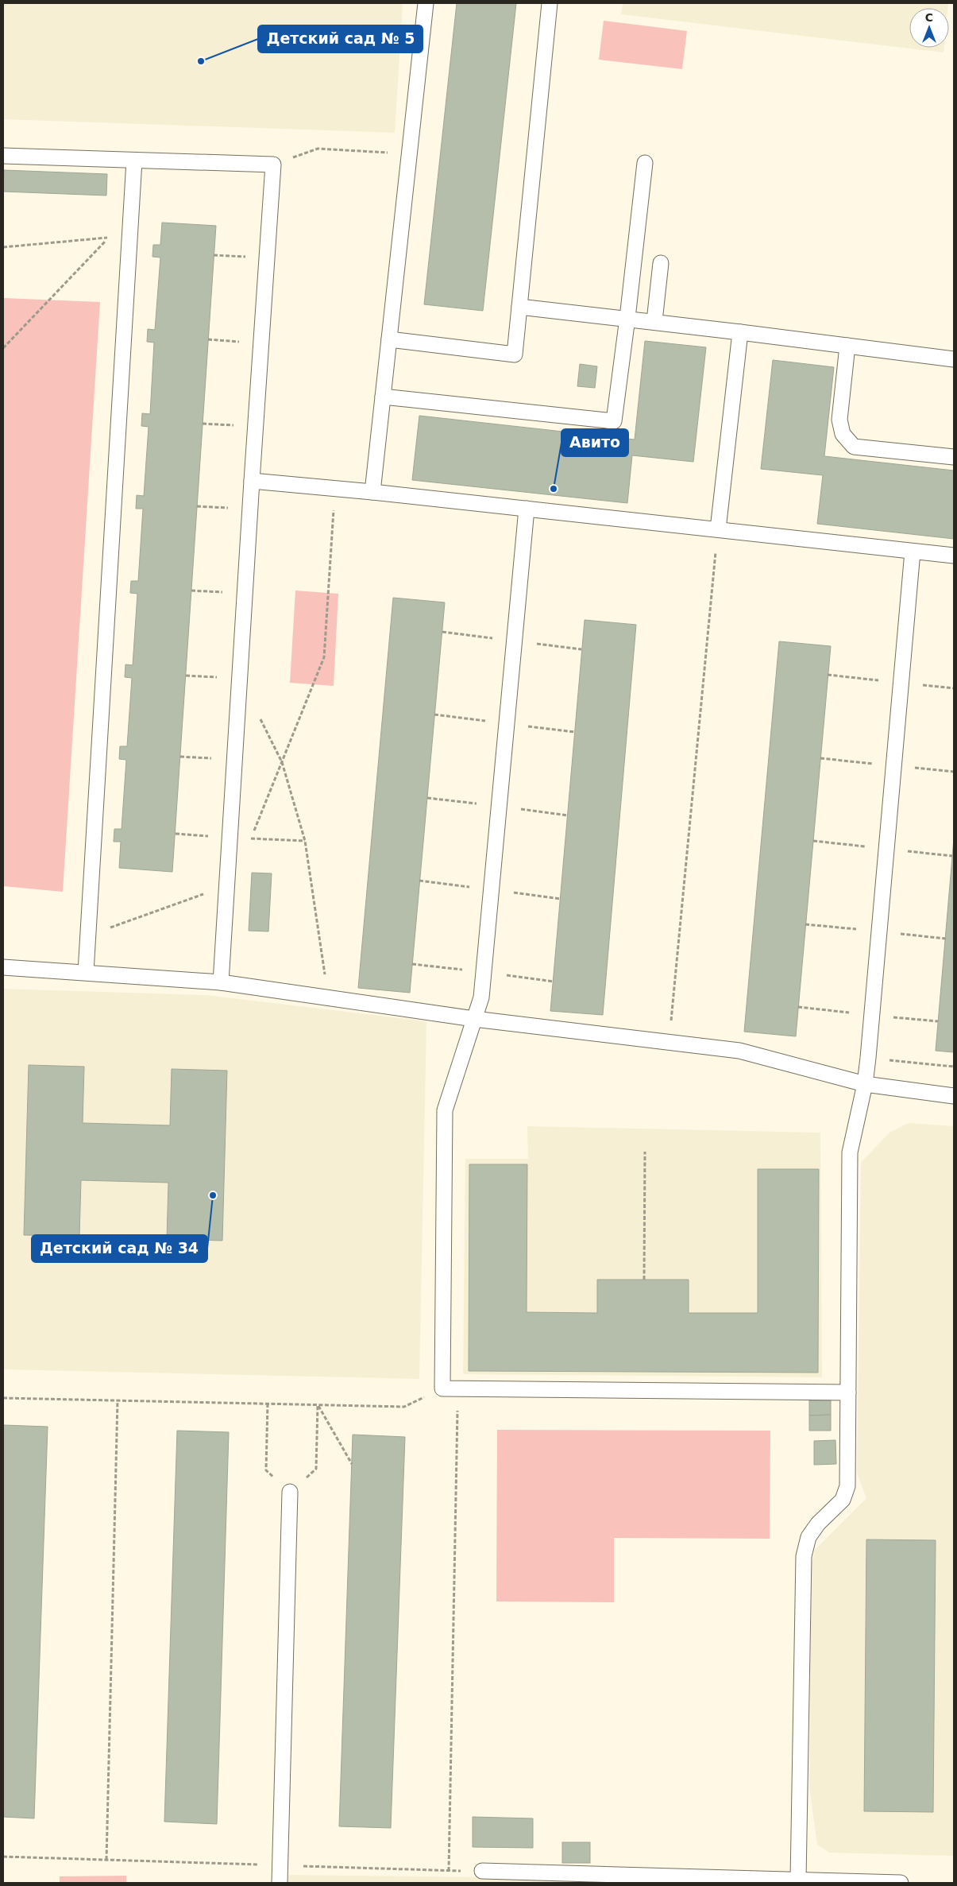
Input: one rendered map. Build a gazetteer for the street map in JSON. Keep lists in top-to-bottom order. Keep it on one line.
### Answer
{"places":["Детский сад № 5","Авито","Детский сад № 34"],"north":"top"}
